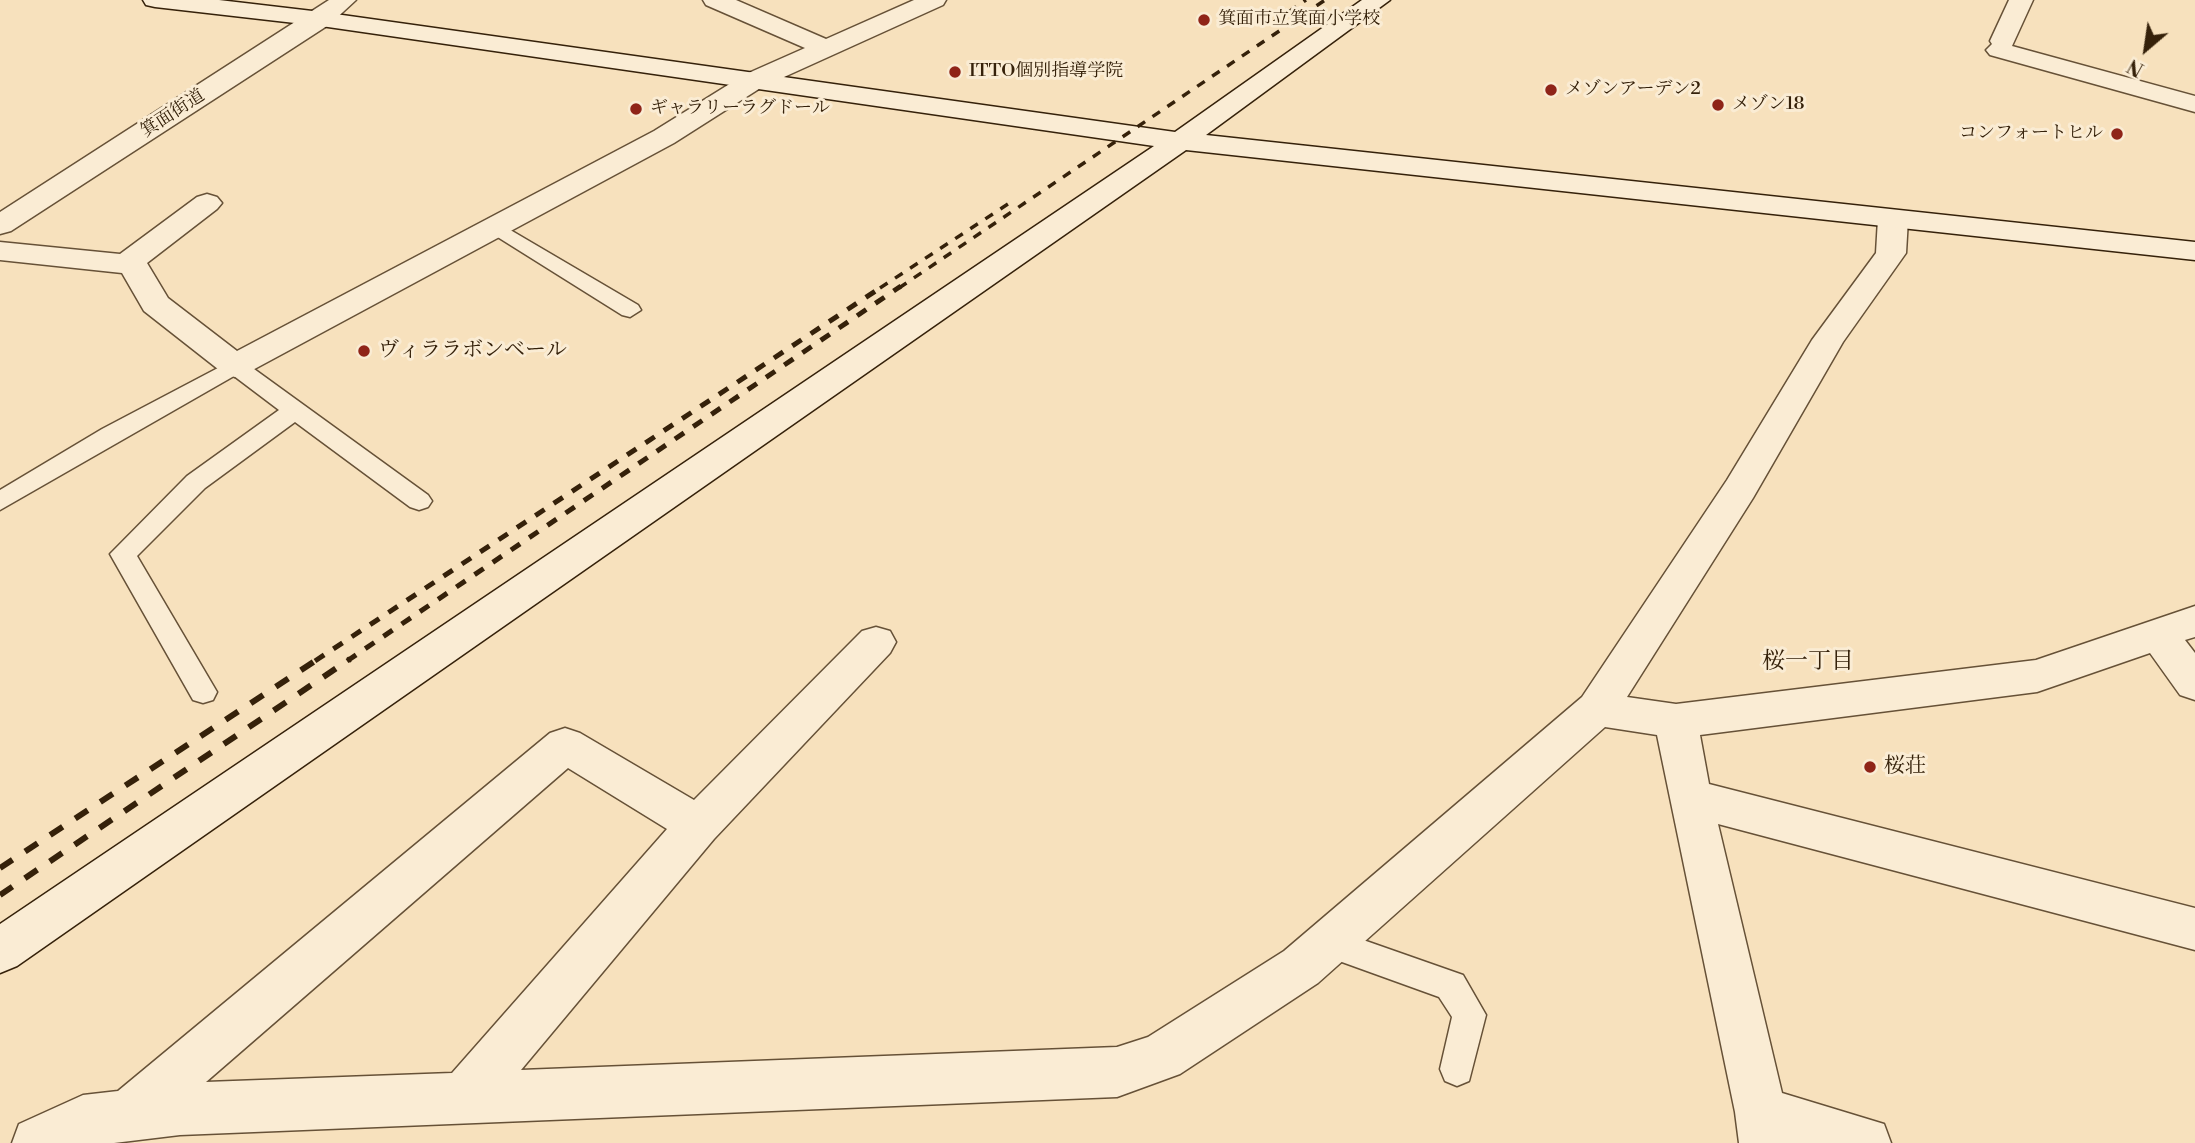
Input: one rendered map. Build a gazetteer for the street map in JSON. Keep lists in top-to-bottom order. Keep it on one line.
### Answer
{"streets":{"street":["箕面街道"]},"districts":["桜一丁目"],"places":["箕面市立箕面小学校","ITTO個別指導学院","メゾンアーデン2","メゾン18","ギャラリーラグドール","コンフォートヒル","ヴィララボンベール","桜荘"],"north":"bottom left"}
